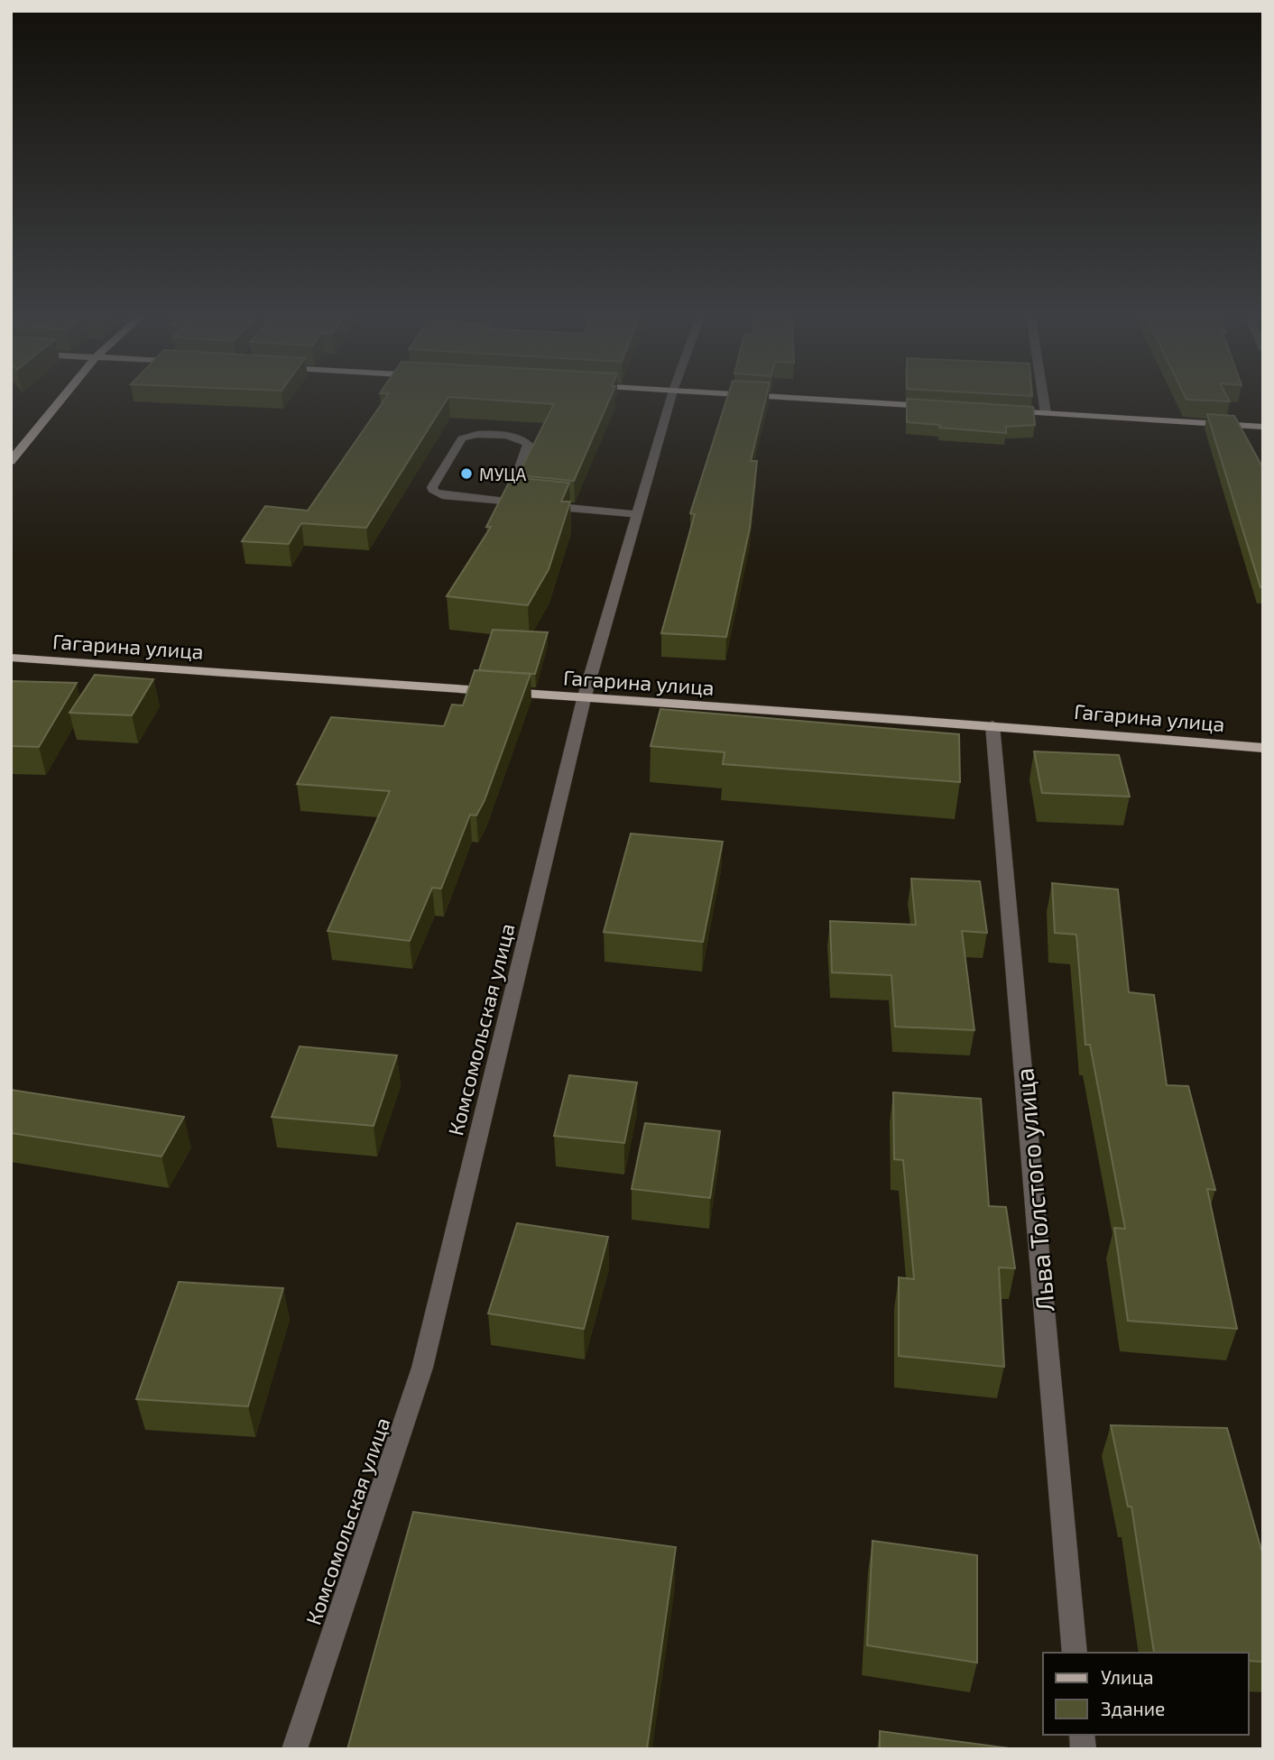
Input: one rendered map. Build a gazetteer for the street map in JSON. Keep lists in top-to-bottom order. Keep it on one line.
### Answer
{"streets":{"main road":["Гагарина улица"],"street":["Комсомольская улица","Льва Толстого улица"]},"crossings":[["Гагарина улица","Комсомольская улица"],["Гагарина улица","Льва Толстого улица"]],"places":["МУЦА"],"legend":["Улица","Здание"]}
